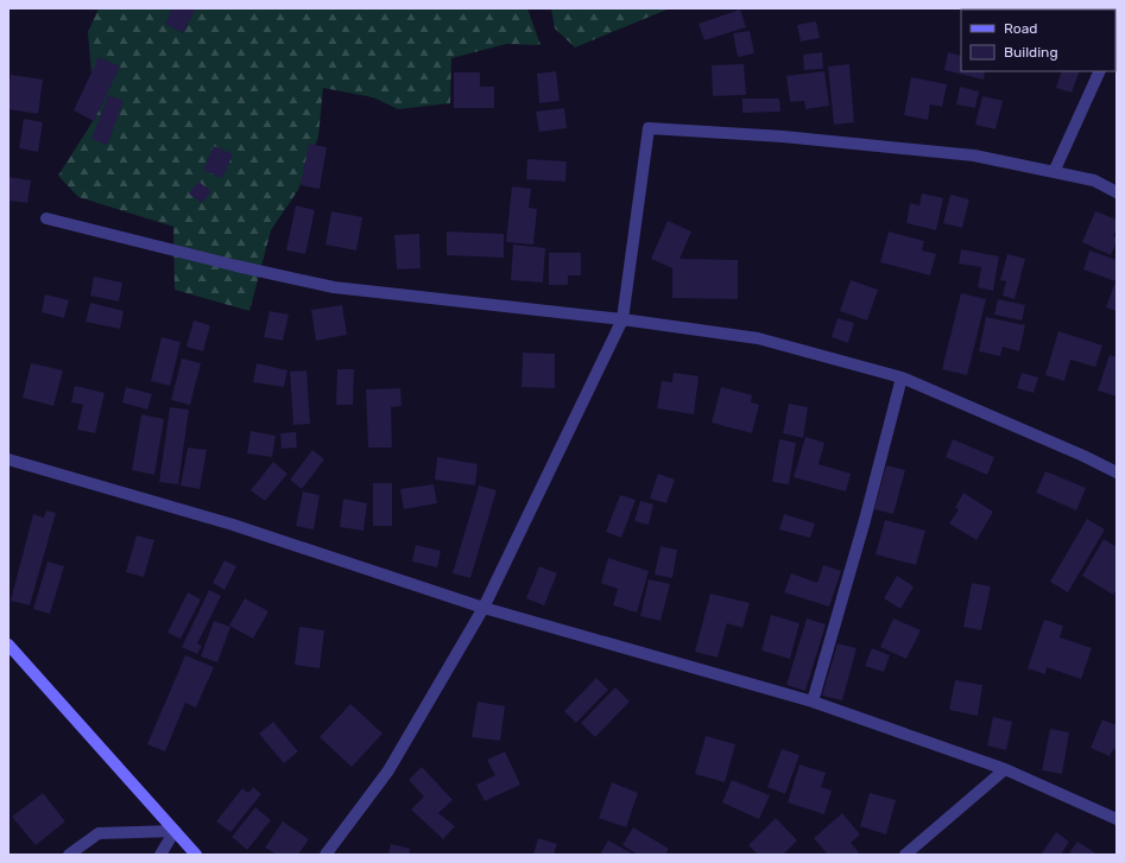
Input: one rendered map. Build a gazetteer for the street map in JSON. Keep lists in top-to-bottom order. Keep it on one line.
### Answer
{"legend":["Road","Building"]}
